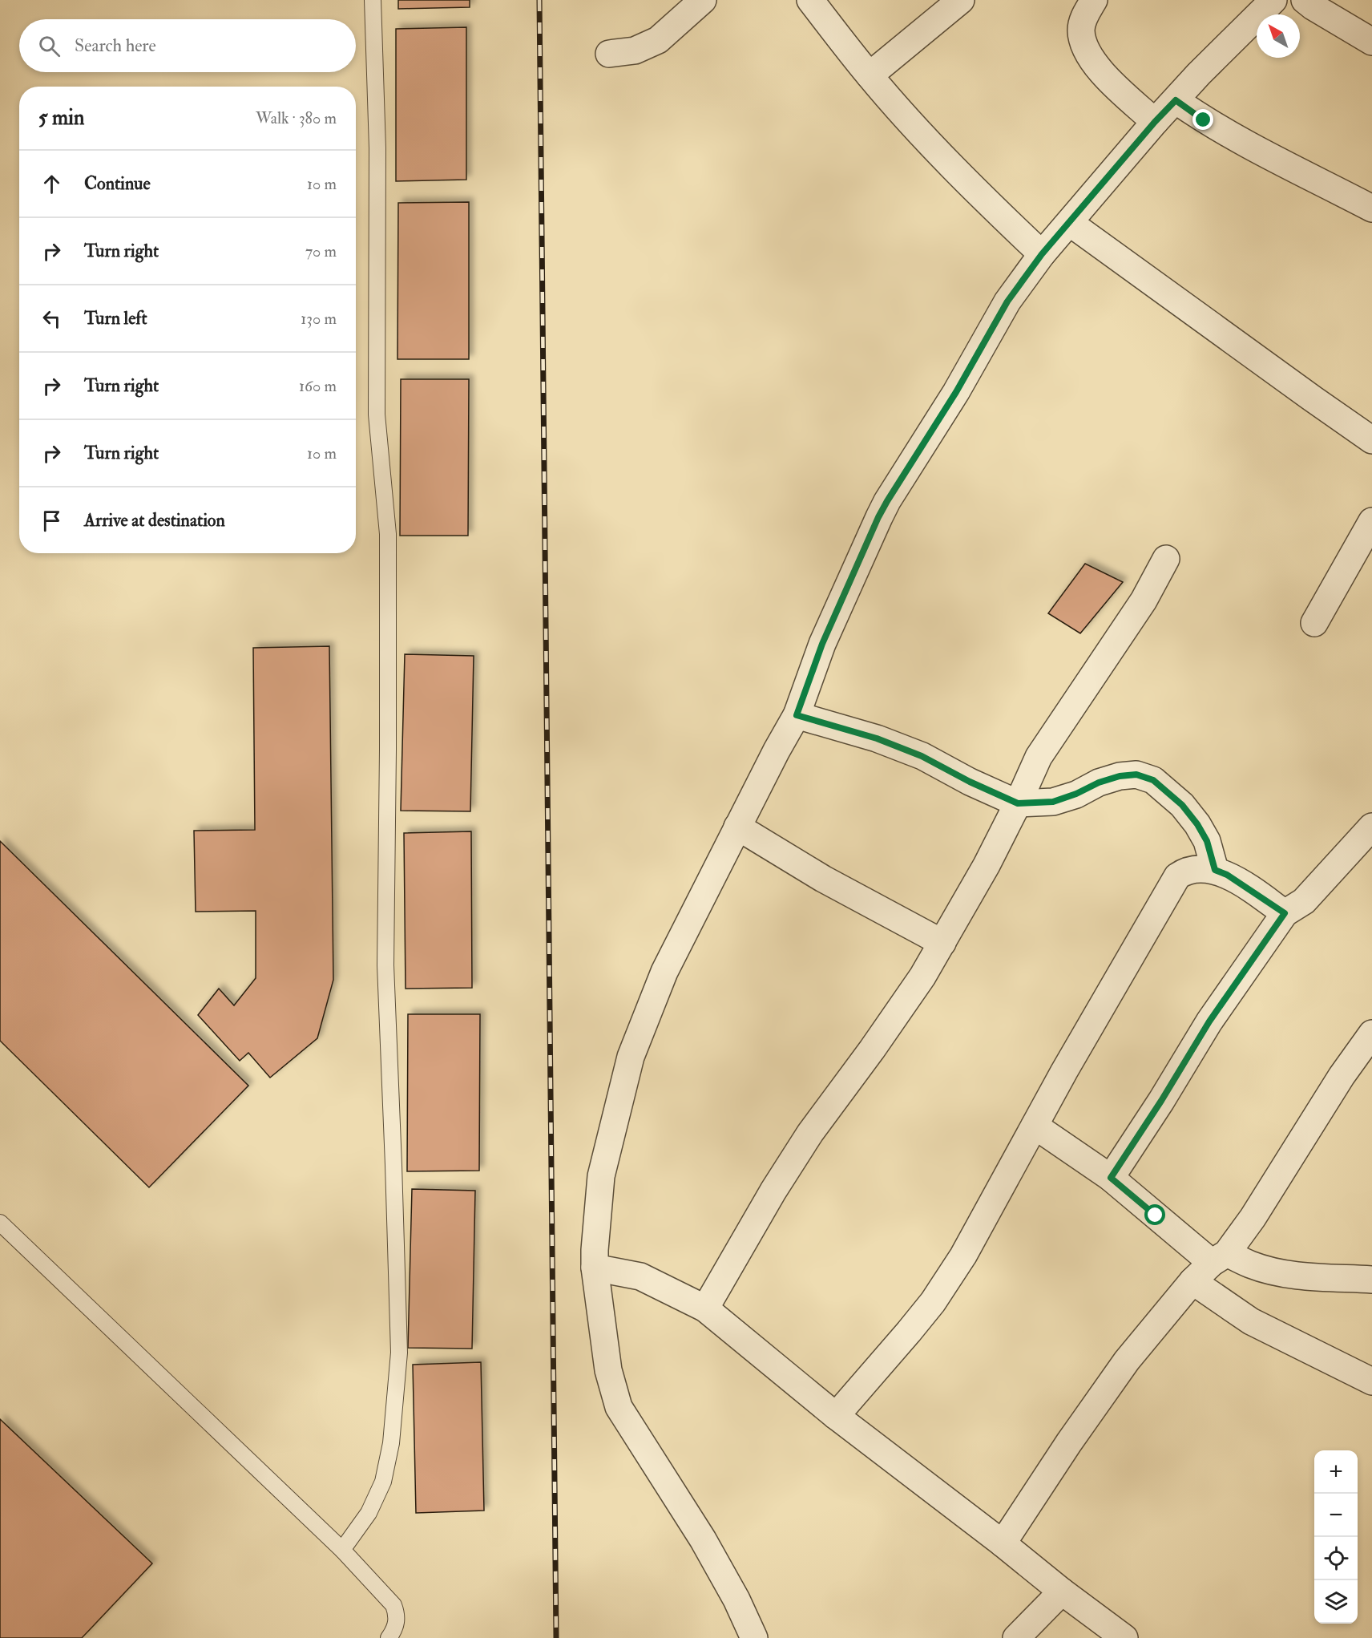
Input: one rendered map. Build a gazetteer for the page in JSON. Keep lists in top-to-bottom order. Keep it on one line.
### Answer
{"north":"top left","page":{"search":"Search here","heading":["5 min","Walk · 380 m"],"list":[["Continue","10 m"],["Turn right","70 m"],["Turn left","130 m"],["Turn right","160 m"],["Turn right","10 m"],"Arrive at destination"],"map_buttons":["+","−"]}}
